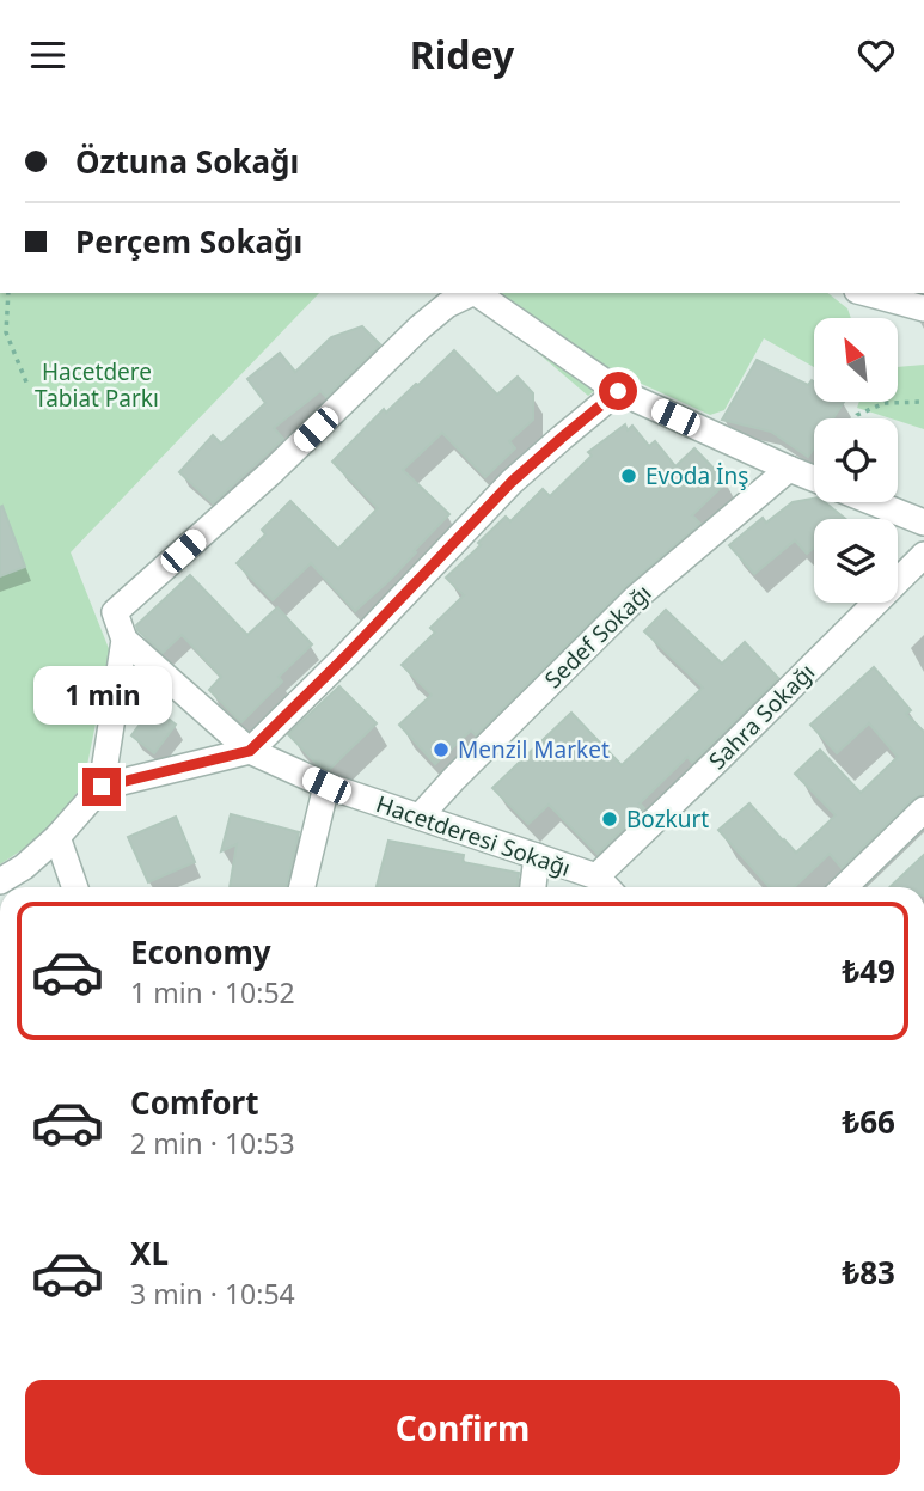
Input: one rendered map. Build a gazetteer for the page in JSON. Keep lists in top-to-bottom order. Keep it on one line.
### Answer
{"streets":{"street":["Sedef Sokağı","Sahra Sokağı","Hacetderesi Sokağı"]},"crossings":[["Sedef Sokağı","Hacetderesi Sokağı"],["Sahra Sokağı","Hacetderesi Sokağı"]],"parks":["Hacetdere Tabiat Parkı"],"places":["Evoda İnş","Menzil Market","Bozkurt"],"north":"top left","page":{"header":"Ridey","banner":["Öztuna Sokağı","Perçem Sokağı"],"bubble":"1 min","list":[{"name":"Economy","note":"1 min · 10:52","value":"₺49"},{"name":"Comfort","note":"2 min · 10:53","value":"₺66"},{"name":"XL","note":"3 min · 10:54","value":"₺83"}],"buttons":"Confirm"}}
